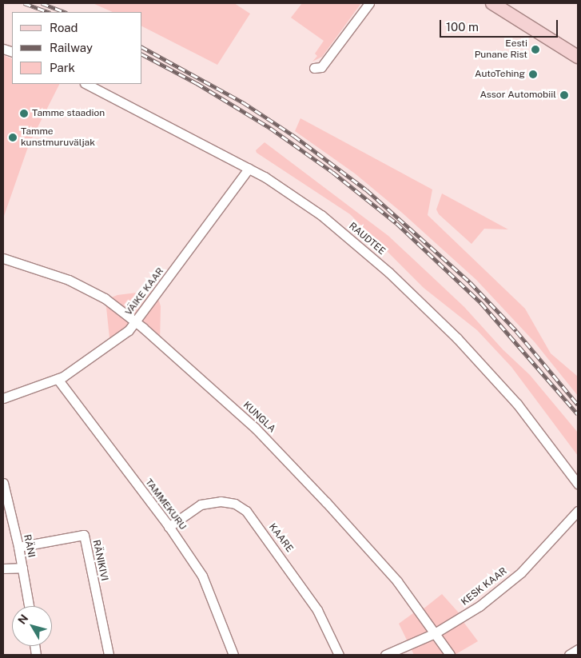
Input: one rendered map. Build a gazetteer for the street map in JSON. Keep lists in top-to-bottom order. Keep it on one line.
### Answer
{"streets":{"street":["RAUDTEE","VÄIKE KAAR","KUNGLA","TAMMEKURU","KAARE","RÄNI","RÄNIKIVI","KESK KAAR"]},"crossings":[["RAUDTEE","VÄIKE KAAR"],["VÄIKE KAAR","KUNGLA"],["VÄIKE KAAR","TAMMEKURU"],["KUNGLA","KESK KAAR"],["TAMMEKURU","KAARE"],["RÄNI","RÄNIKIVI"]],"places":["Eesti Punane Rist","AutoTehing","Assor Automobiil","Tamme staadion","Tamme kunstmuruväljak"],"legend":["Road","Railway","Park"],"scale_bar":"100 m","north":"top left"}
